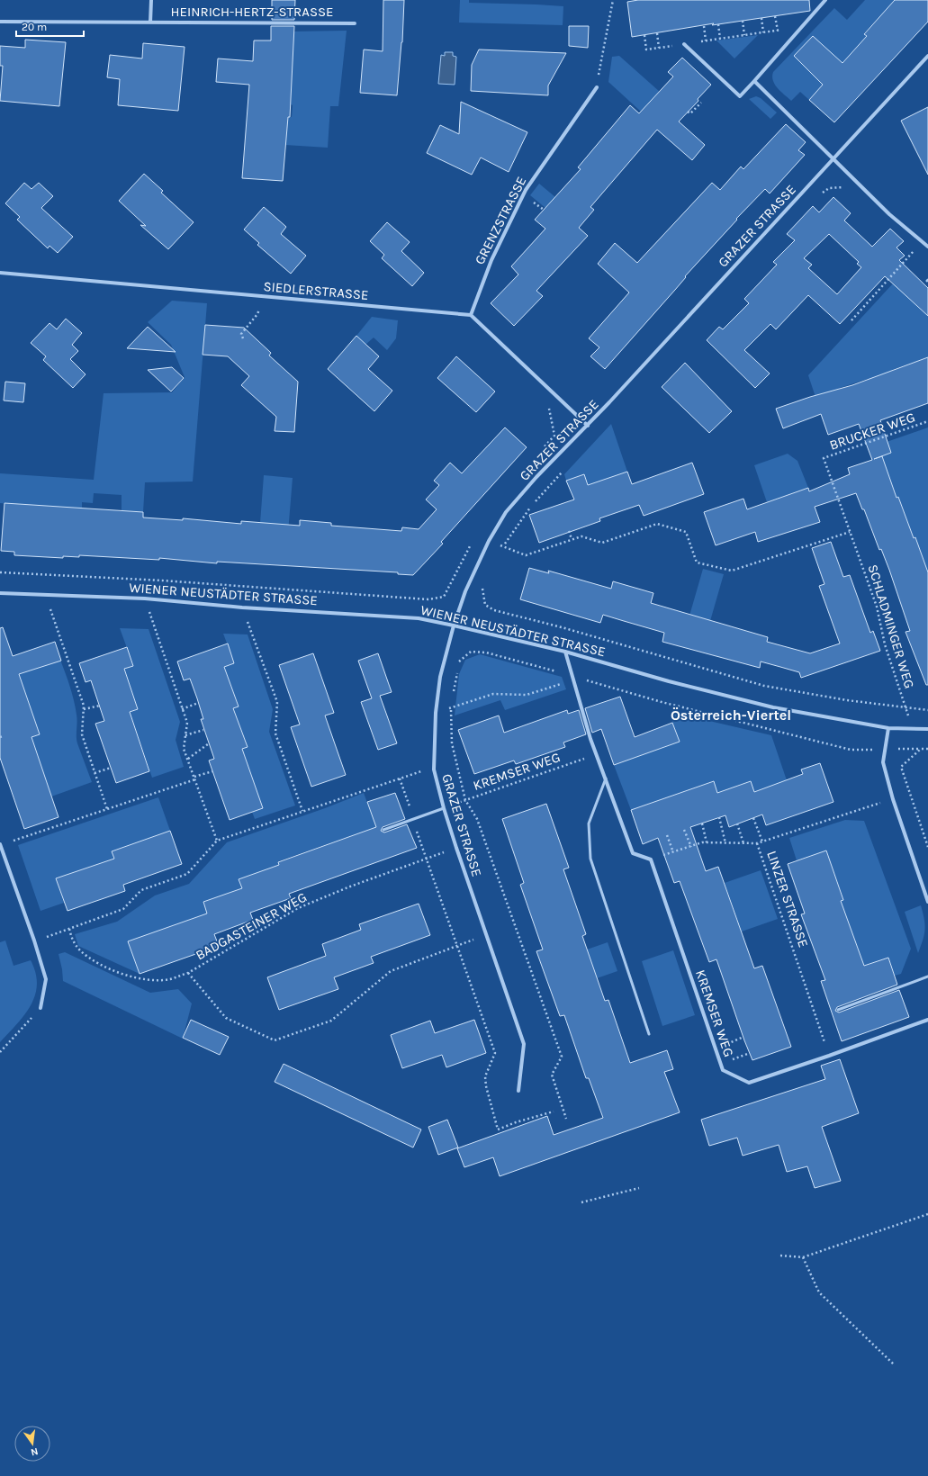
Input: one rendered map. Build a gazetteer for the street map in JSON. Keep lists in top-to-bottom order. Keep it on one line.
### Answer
{"streets":{"street":["HEINRICH-HERTZ-STRASSE","GRENZSTRASSE","GRAZER STRASSE","SIEDLERSTRASSE","WIENER NEUSTÄDTER STRASSE","KREMSER WEG"],"path":["BRUCKER WEG","SCHLADMINGER WEG","LINZER STRASSE","BADGASTEINER WEG"]},"crossings":[["GRENZSTRASSE","SIEDLERSTRASSE"],["GRAZER STRASSE","WIENER NEUSTÄDTER STRASSE"],["GRAZER STRASSE","KREMSER WEG"],["GRAZER STRASSE","BADGASTEINER WEG"],["BRUCKER WEG","SCHLADMINGER WEG"],["WIENER NEUSTÄDTER STRASSE","SCHLADMINGER WEG"],["KREMSER WEG","LINZER STRASSE"]],"districts":["Österreich-Viertel"],"scale_bar":"20 m","north":"bottom"}
